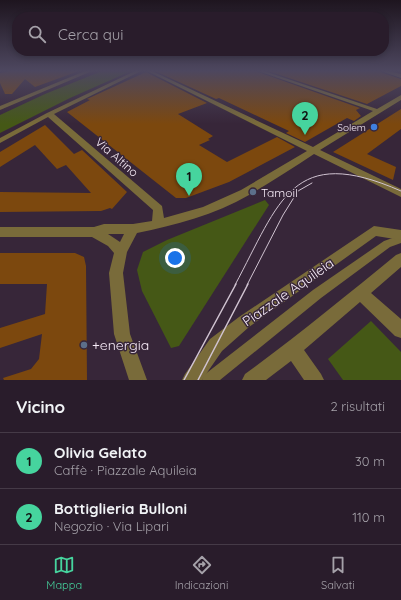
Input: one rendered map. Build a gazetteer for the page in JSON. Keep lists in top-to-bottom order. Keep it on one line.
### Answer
{"streets":{"street":["Via Altino","Piazzale Aquileia"]},"places":["Solem","Tamoil","+energia"],"page":{"search":"Cerca qui","pins":["2","1"],"heading":["Vicino","2 risultati"],"list":[{"mark":"1","name":"Olivia Gelato","note":"Caffè · Piazzale Aquileia","value":"30 m"},{"mark":"2","name":"Bottiglieria Bulloni","note":"Negozio · Via Lipari","value":"110 m"}],"nav":["Mappa","Indicazioni","Salvati"]}}
